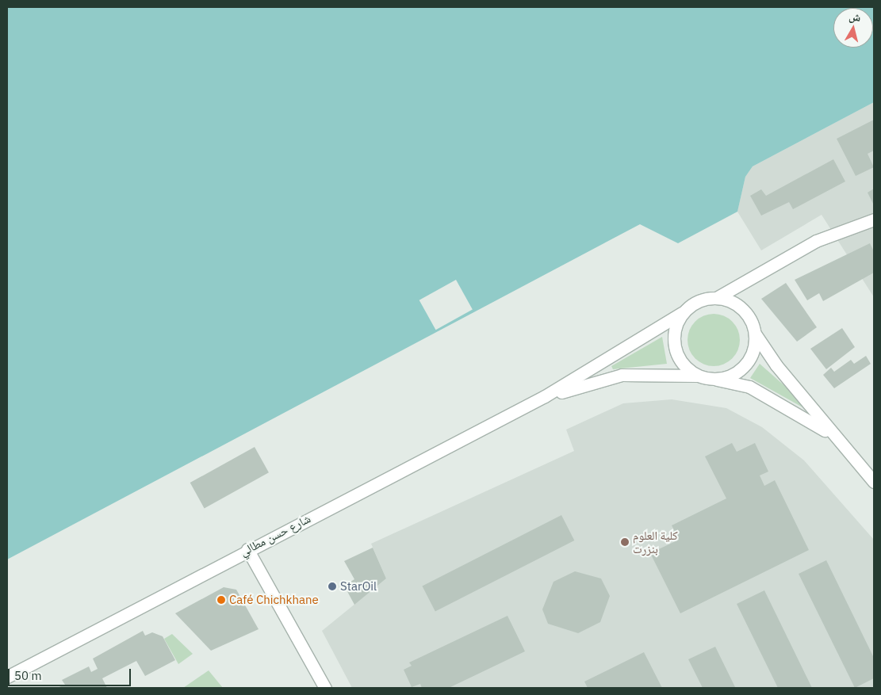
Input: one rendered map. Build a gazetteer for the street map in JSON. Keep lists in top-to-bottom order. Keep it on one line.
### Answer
{"streets":{"street":["شارع حسن مطالي"]},"places":["كلية العلوم بنزرت","StarOil","Café Chichkhane"],"scale_bar":"50 m","north":"top"}
